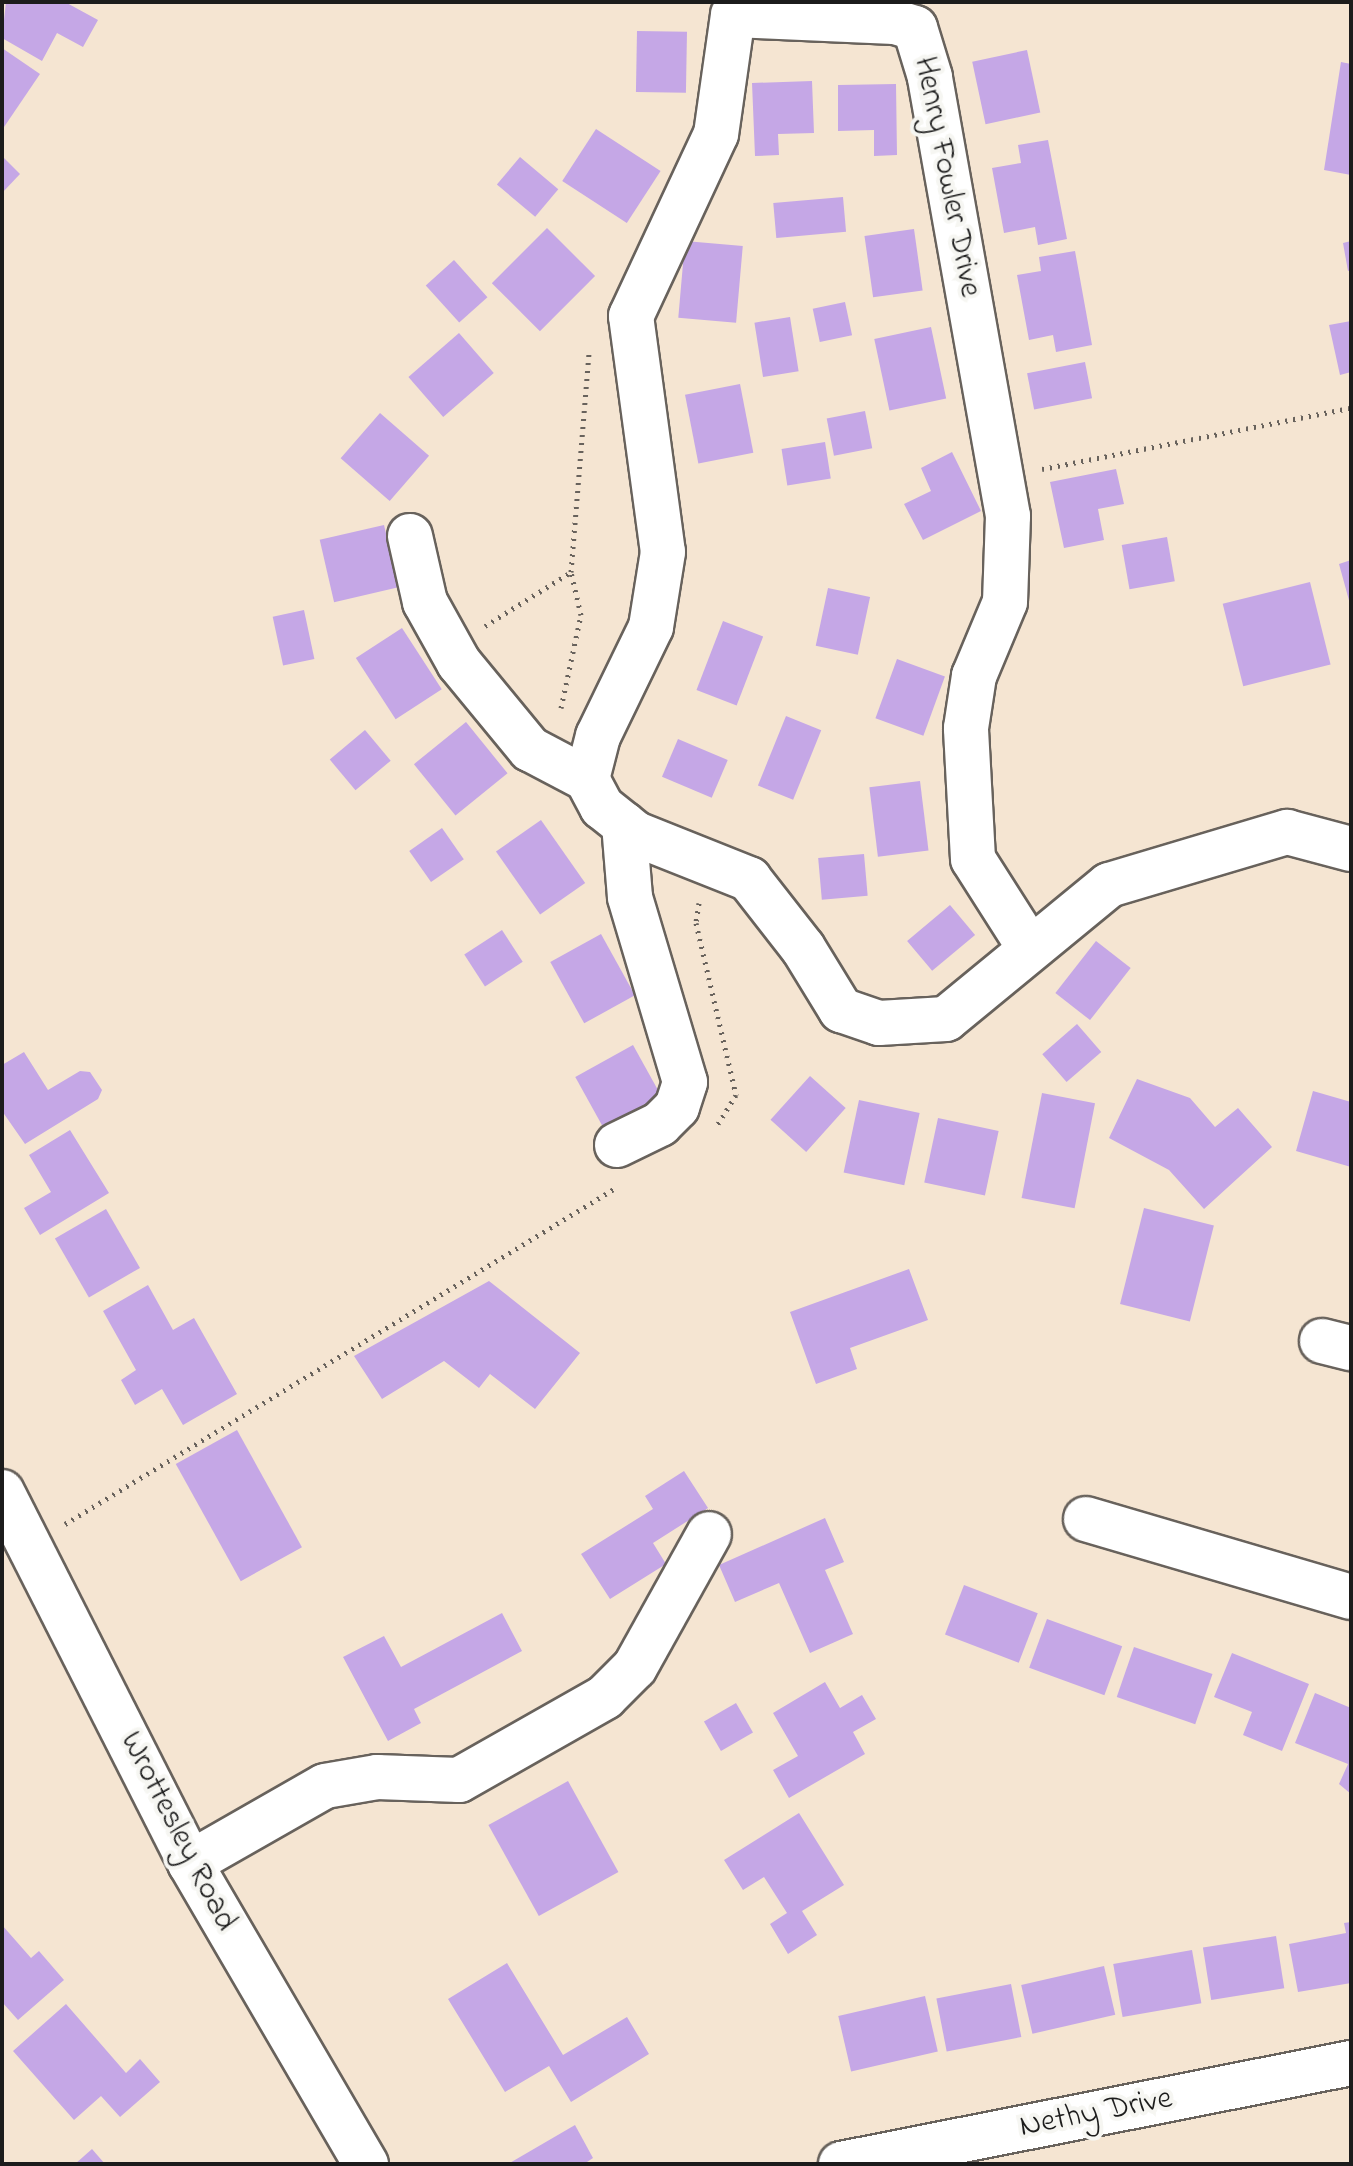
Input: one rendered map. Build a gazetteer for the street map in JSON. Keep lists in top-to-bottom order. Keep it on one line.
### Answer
{"streets":{"street":["Henry Fowler Drive","Wrottesley Road","Nethy Drive"]}}
